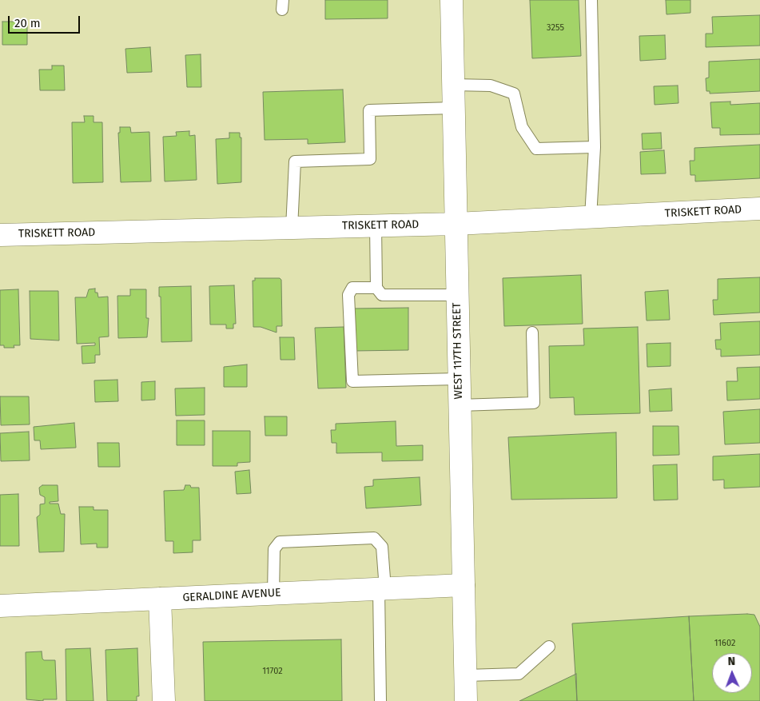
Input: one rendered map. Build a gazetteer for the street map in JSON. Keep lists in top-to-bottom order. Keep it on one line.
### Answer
{"streets":{"street":["TRISKETT ROAD","WEST 117TH STREET","GERALDINE AVENUE"]},"crossings":[["TRISKETT ROAD","WEST 117TH STREET"],["WEST 117TH STREET","GERALDINE AVENUE"]],"house_numbers":["3255","11602","11702"],"scale_bar":"20 m","north":"top"}
